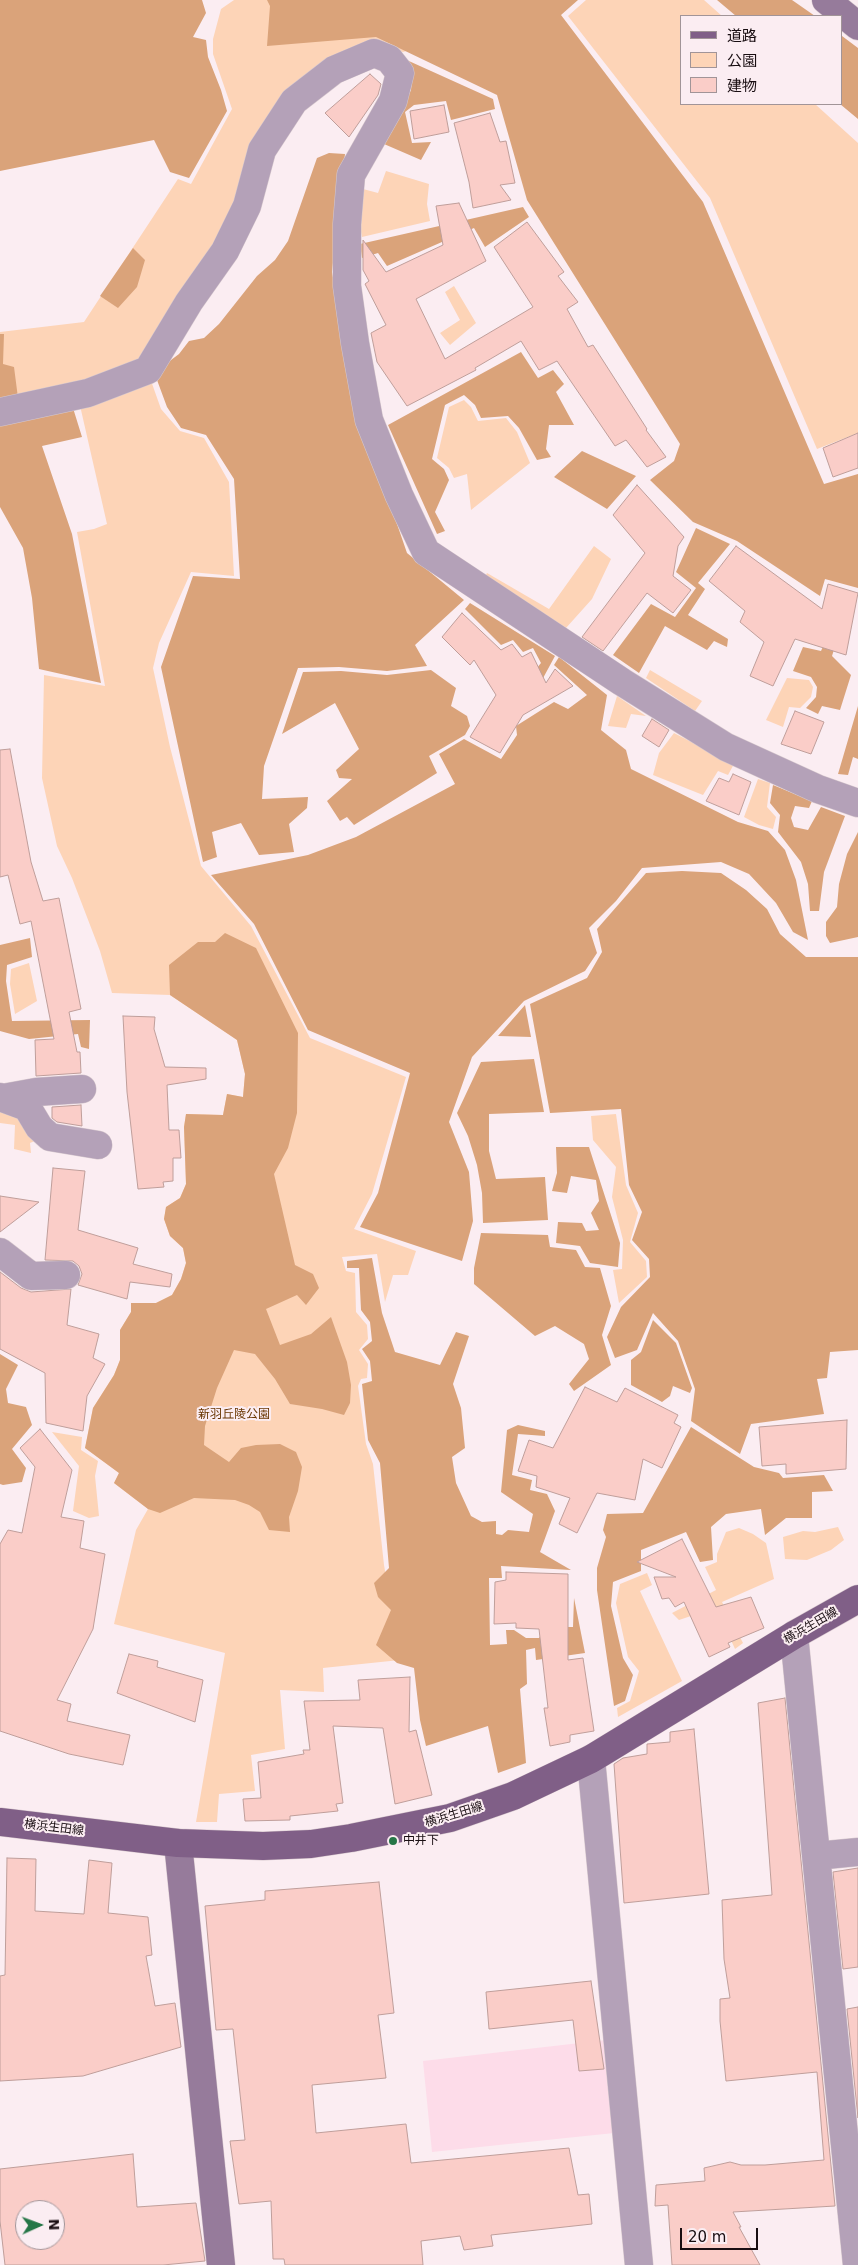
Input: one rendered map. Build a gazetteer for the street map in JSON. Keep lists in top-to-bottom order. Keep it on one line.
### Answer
{"streets":{"main road":["横浜生田線"]},"parks":["新羽丘陵公園"],"places":["中井下"],"legend":["道路","公園","建物"],"scale_bar":"20 m","north":"right"}
